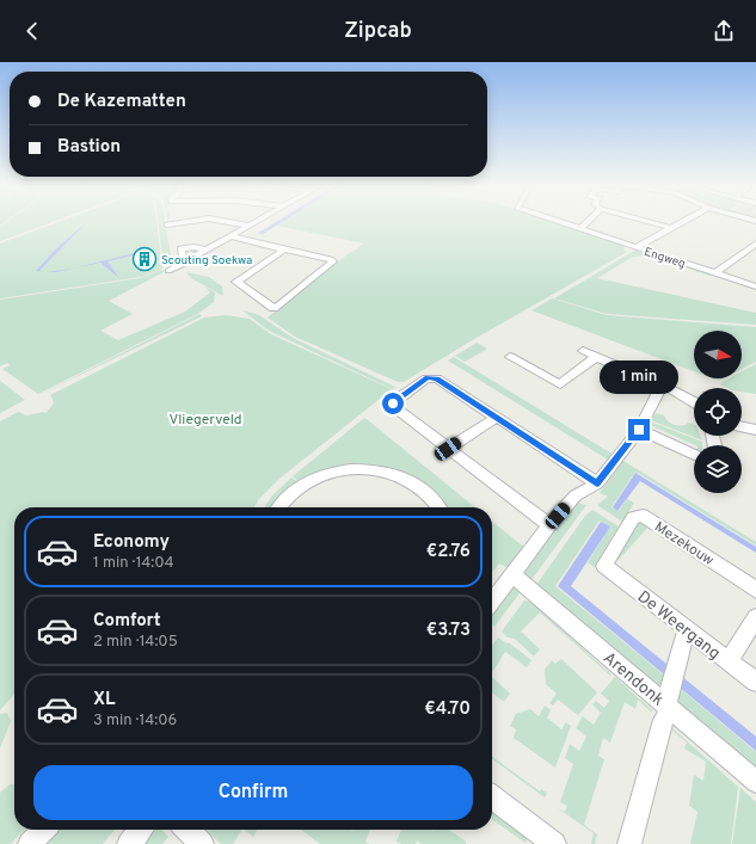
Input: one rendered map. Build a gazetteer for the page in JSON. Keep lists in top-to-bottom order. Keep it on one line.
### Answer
{"streets":{"street":["Engweg","Mezekouw","De Weergang","Arendonk"]},"crossings":[["Mezekouw","De Weergang"]],"parks":["Vliegerveld"],"places":{"building":["Scouting Soekwa"]},"north":"right","page":{"header":"Zipcab","banner":["De Kazematten","Bastion"],"bubble":"1 min","list":[{"name":"Economy","note":"1 min · 14:04","value":"€2.76"},{"name":"Comfort","note":"2 min · 14:05","value":"€3.73"},{"name":"XL","note":"3 min · 14:06","value":"€4.70"}],"buttons":"Confirm"}}
